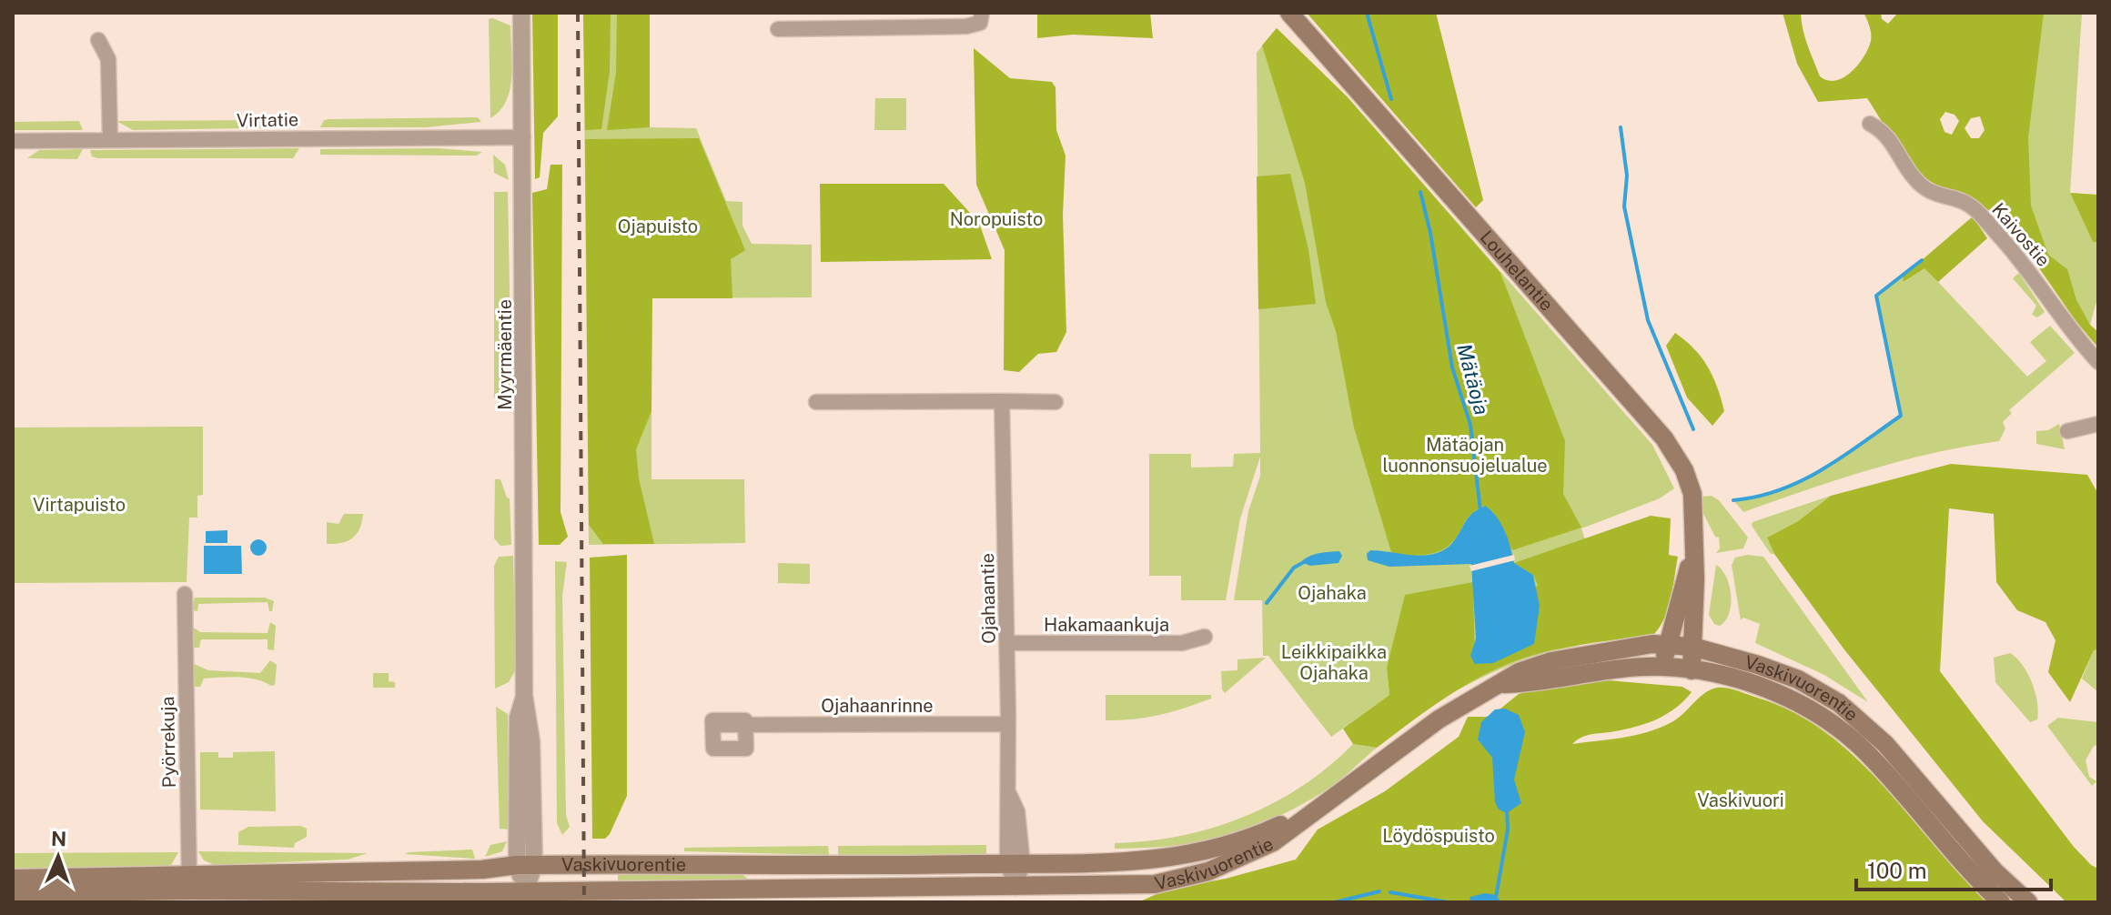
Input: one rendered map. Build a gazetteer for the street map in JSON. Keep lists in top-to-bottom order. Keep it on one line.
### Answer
{"streets":{"main road":["Louhelantie","Vaskivuorentie"],"street":["Virtatie","Kaivostie","Myyrmäentie","Ojahaantie","Hakamaankuja","Ojahaanrinne","Pyörrekuja"]},"crossings":[["Virtatie","Myyrmäentie"],["Louhelantie","Vaskivuorentie"],["Myyrmäentie","Vaskivuorentie"],["Ojahaantie","Hakamaankuja"],["Ojahaantie","Vaskivuorentie"],["Ojahaantie","Ojahaanrinne"],["Vaskivuorentie","Pyörrekuja"]],"water":["Mätäoja"],"parks":["Noropuisto","Ojapuisto","Mätäojan luonnonsuojelualue","Virtapuisto","Ojahaka","Leikkipaikka Ojahaka","Vaskivuori","Löydöspuisto"],"scale_bar":"100 m","north":"top"}
